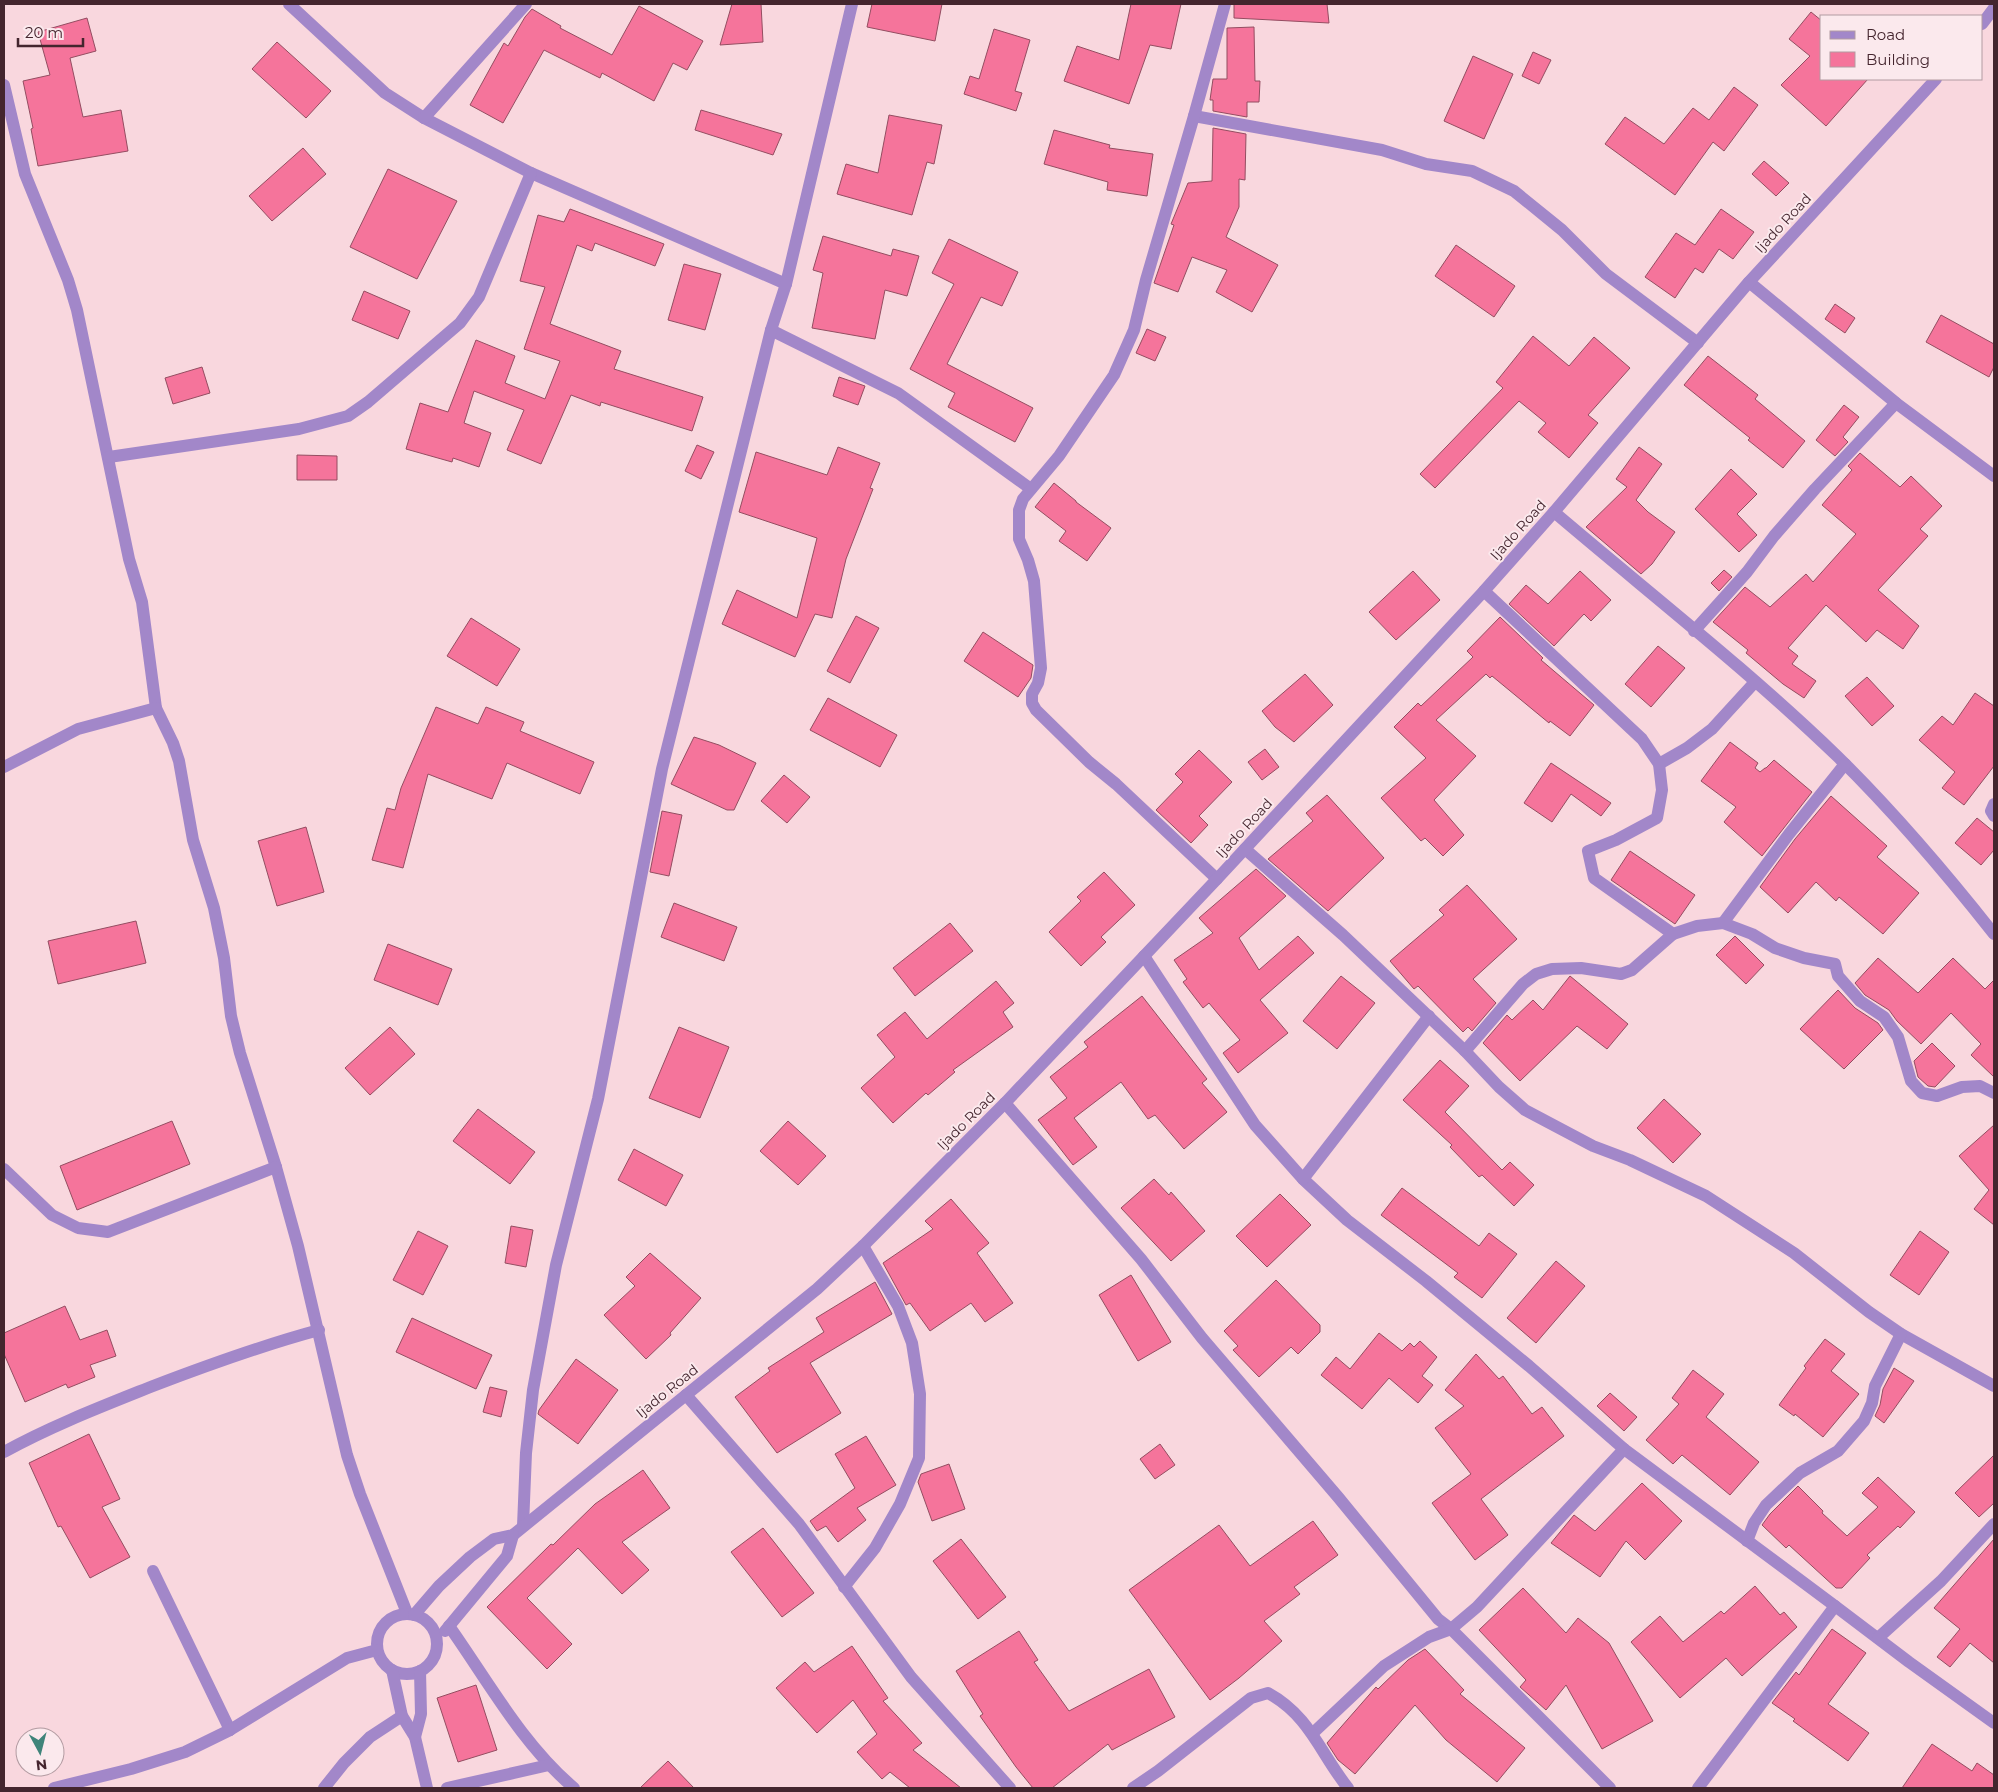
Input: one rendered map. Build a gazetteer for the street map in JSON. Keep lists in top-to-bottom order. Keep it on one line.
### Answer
{"streets":{"street":["Ijado Road"]},"legend":["Road","Building"],"scale_bar":"20 m","north":"bottom"}
